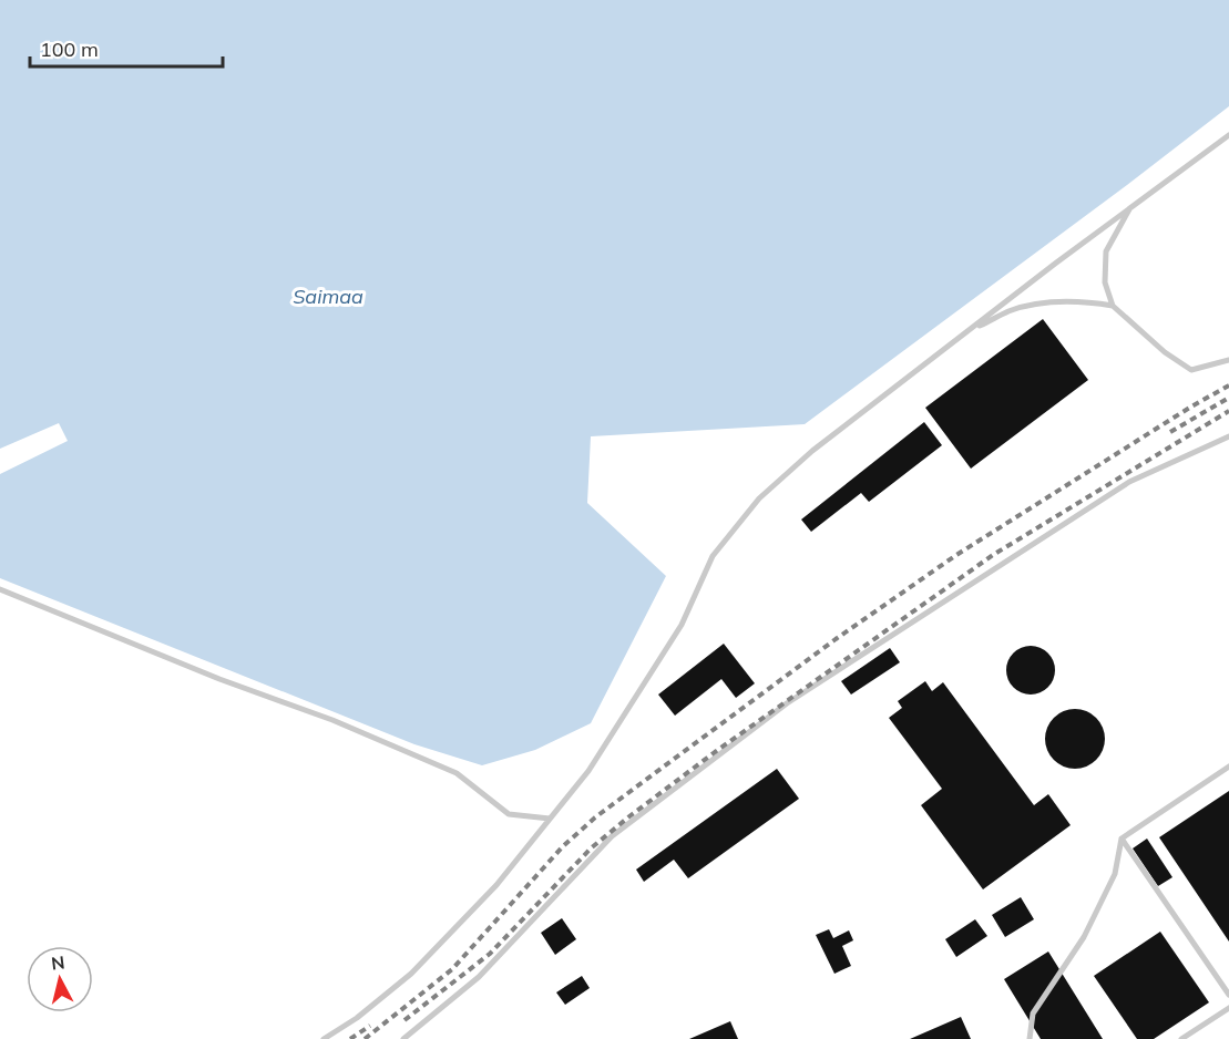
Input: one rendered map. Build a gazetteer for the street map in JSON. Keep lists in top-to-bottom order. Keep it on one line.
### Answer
{"water":["Saimaa"],"scale_bar":"100 m","north":"top"}
